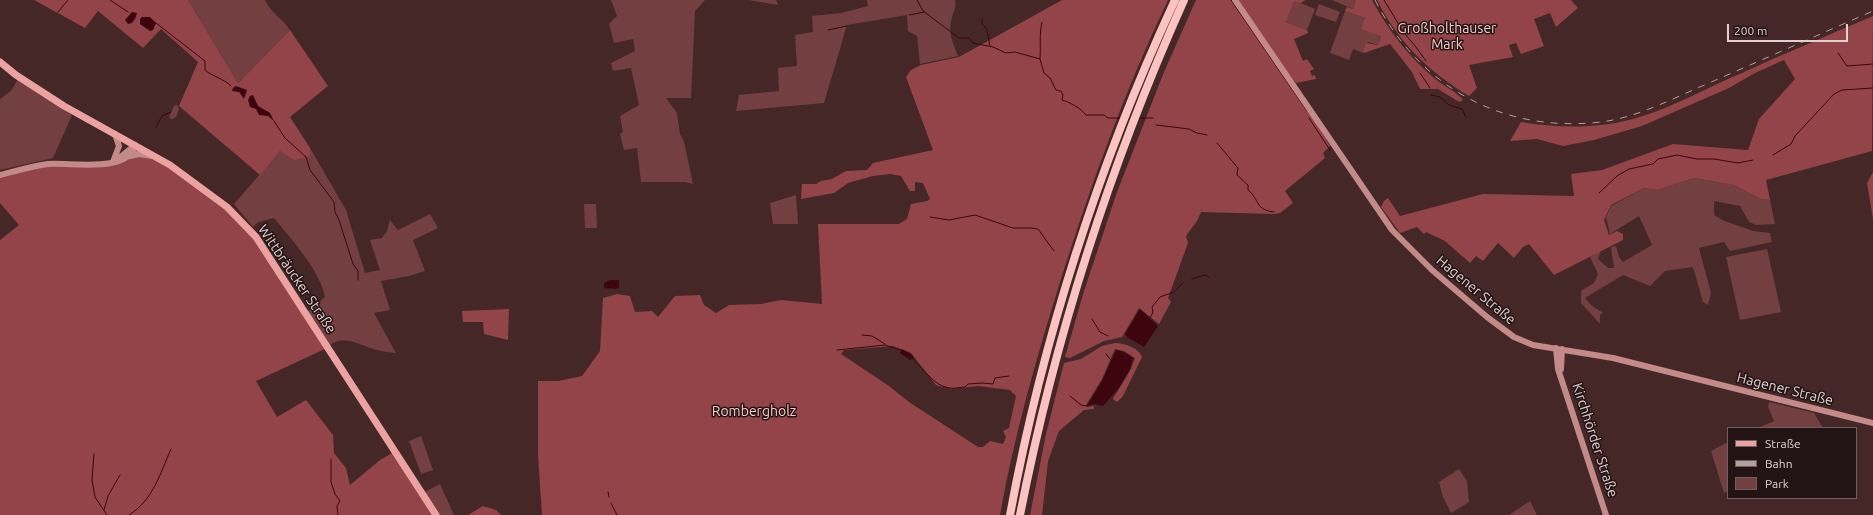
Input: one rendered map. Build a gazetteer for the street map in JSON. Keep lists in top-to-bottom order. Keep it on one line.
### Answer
{"streets":{"main road":["Wittbräucker Straße","Hagener Straße","Kirchhörder Straße"]},"crossings":[["Hagener Straße","Kirchhörder Straße"]],"parks":["Großholthauser Mark","Rombergholz"],"legend":["Straße","Bahn","Park"],"scale_bar":"200 m"}
